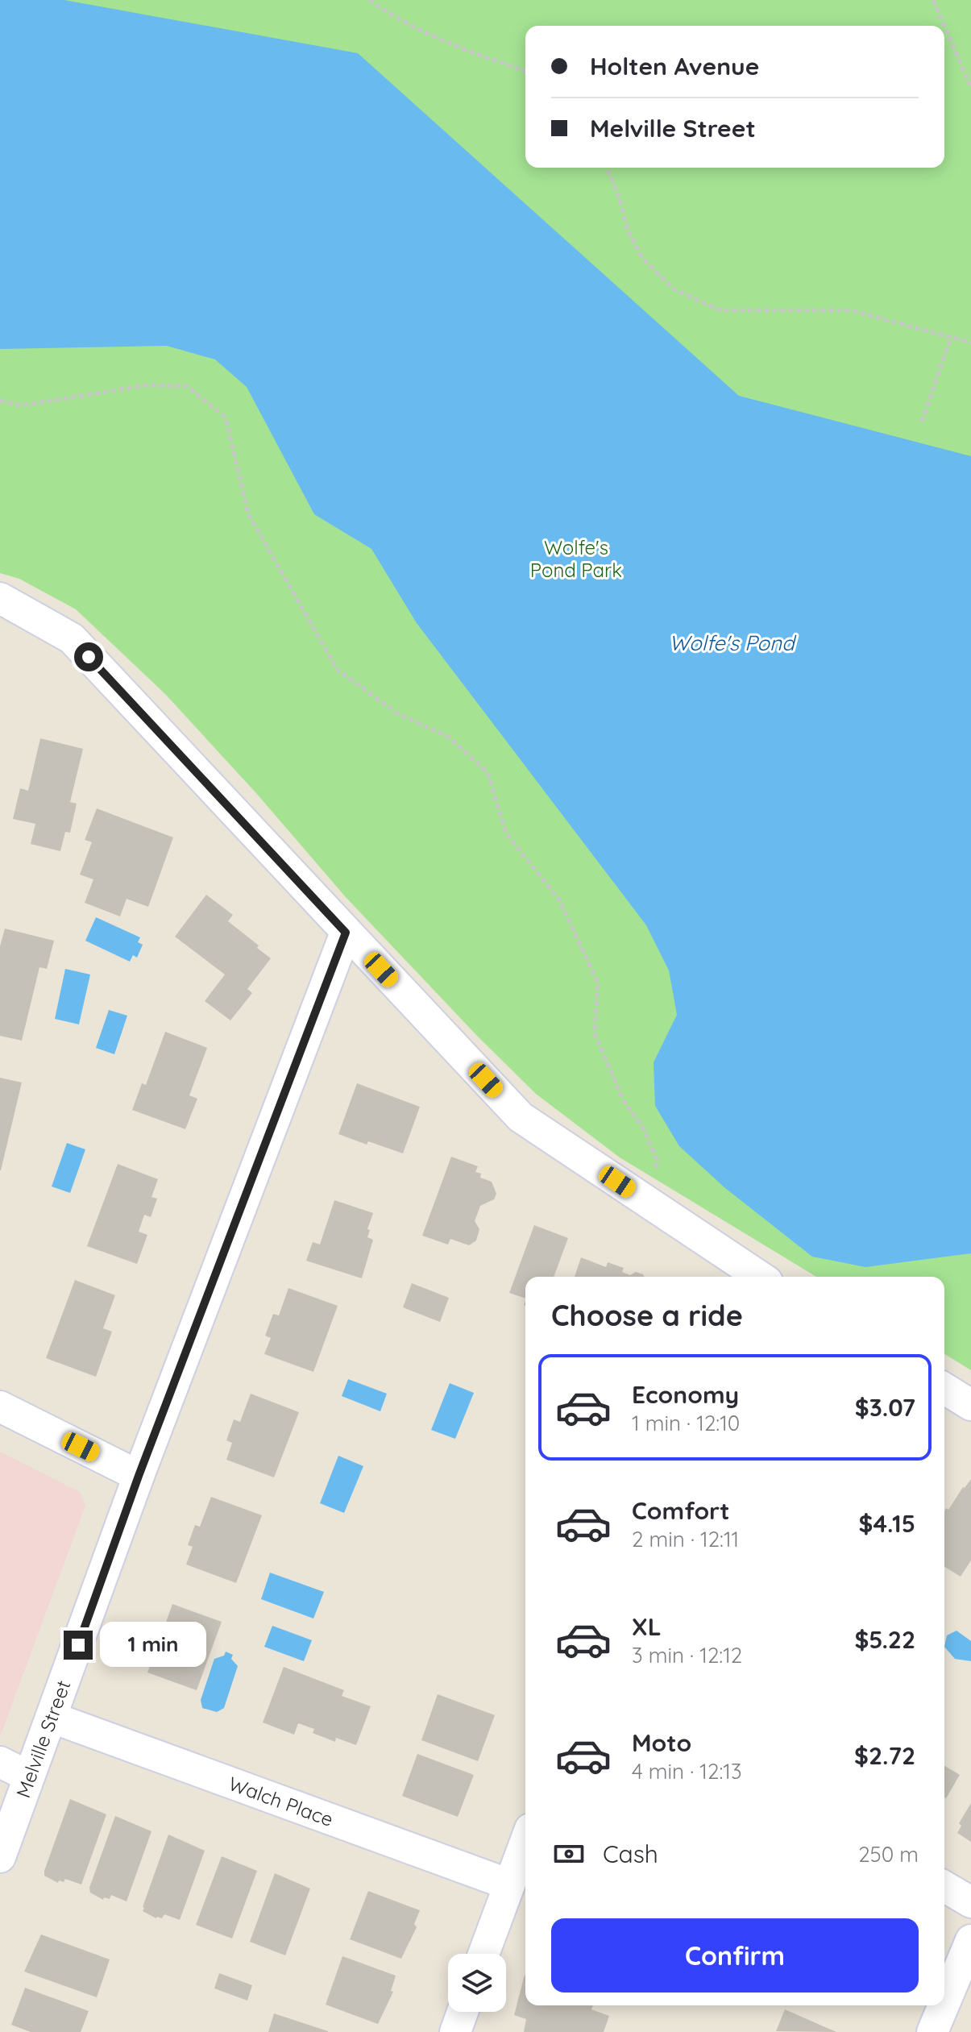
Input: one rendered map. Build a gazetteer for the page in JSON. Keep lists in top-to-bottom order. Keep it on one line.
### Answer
{"streets":{"street":["Melville Street","Walch Place"]},"crossings":[["Melville Street","Walch Place"]],"water":["Wolfe's Pond"],"parks":["Wolfe's Pond Park"],"page":{"banner":["Holten Avenue","Melville Street"],"heading":"Choose a ride","list":[{"name":"Economy","note":"1 min · 12:10","value":"$3.07"},{"name":"Comfort","note":"2 min · 12:11","value":"$4.15"},{"name":"XL","note":"3 min · 12:12","value":"$5.22"},{"name":"Moto","note":"4 min · 12:13","value":"$2.72"}],"bubble":"1 min","pay":["Cash","250 m"],"buttons":"Confirm"}}
